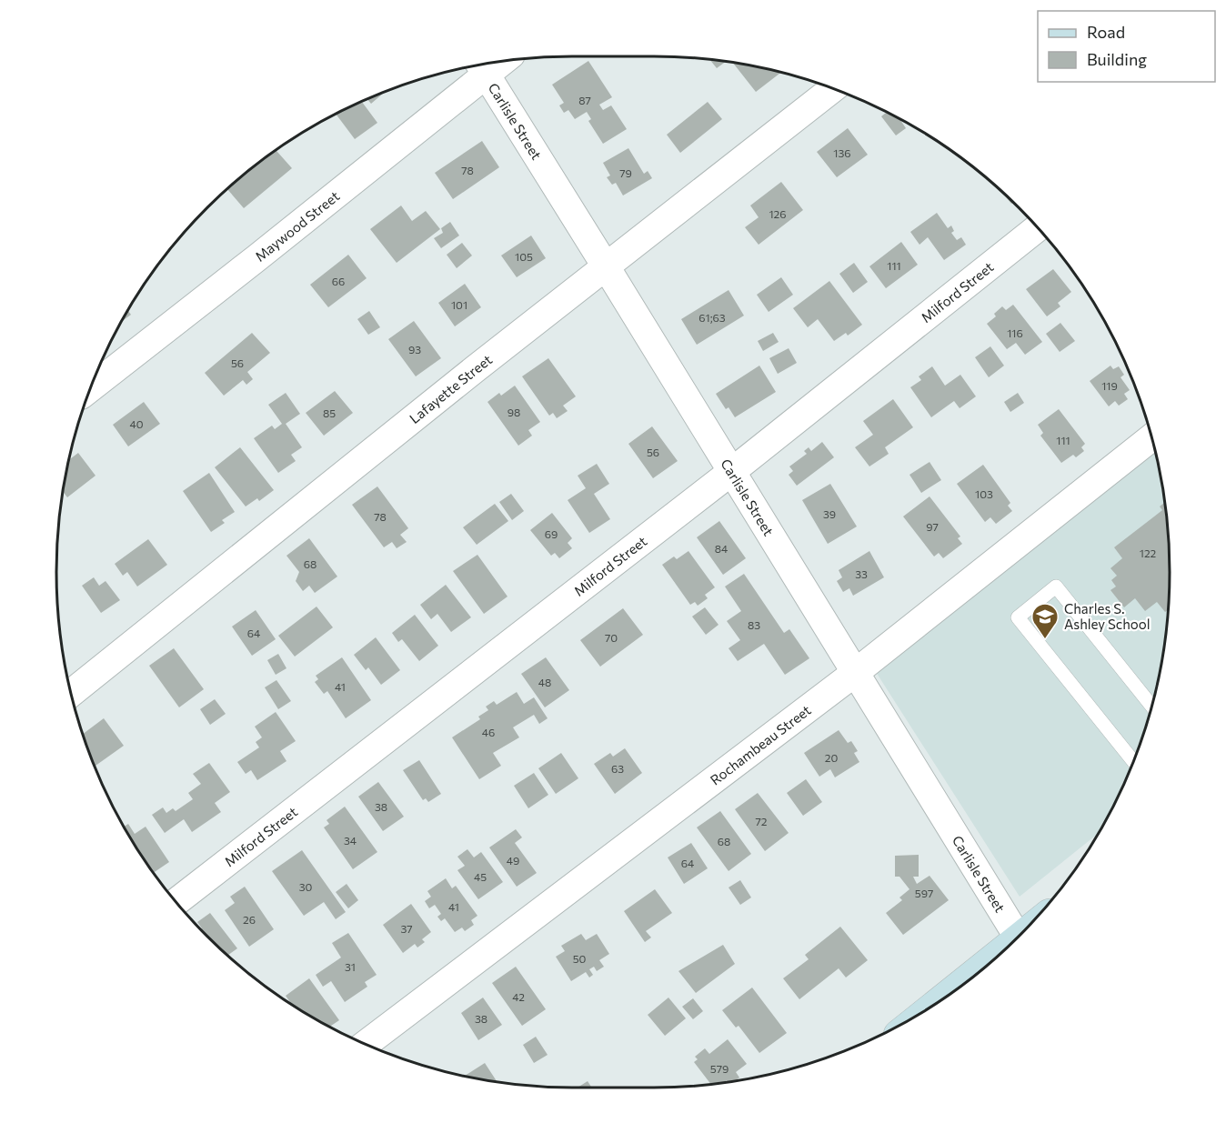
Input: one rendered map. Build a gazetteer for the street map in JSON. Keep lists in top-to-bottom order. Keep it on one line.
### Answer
{"streets":{"street":["Carlisle Street","Maywood Street","Milford Street","Lafayette Street","Rochambeau Street"]},"crossings":[["Carlisle Street","Maywood Street"],["Carlisle Street","Milford Street"],["Carlisle Street","Lafayette Street"],["Carlisle Street","Rochambeau Street"]],"places":{"school or university":["Charles S. Ashley School"]},"house_numbers":["87","136","78","79","126","105","111","66","101","61;63","116","93","56","119","98","85","40","111","56","103","39","78","97","69","84","122","68","33","83","64","70","48","41","46","20","63","38","72","34","68","49","64","45","30","597","41","26","37","50","31","42","38","579"],"legend":["Road","Building"]}
